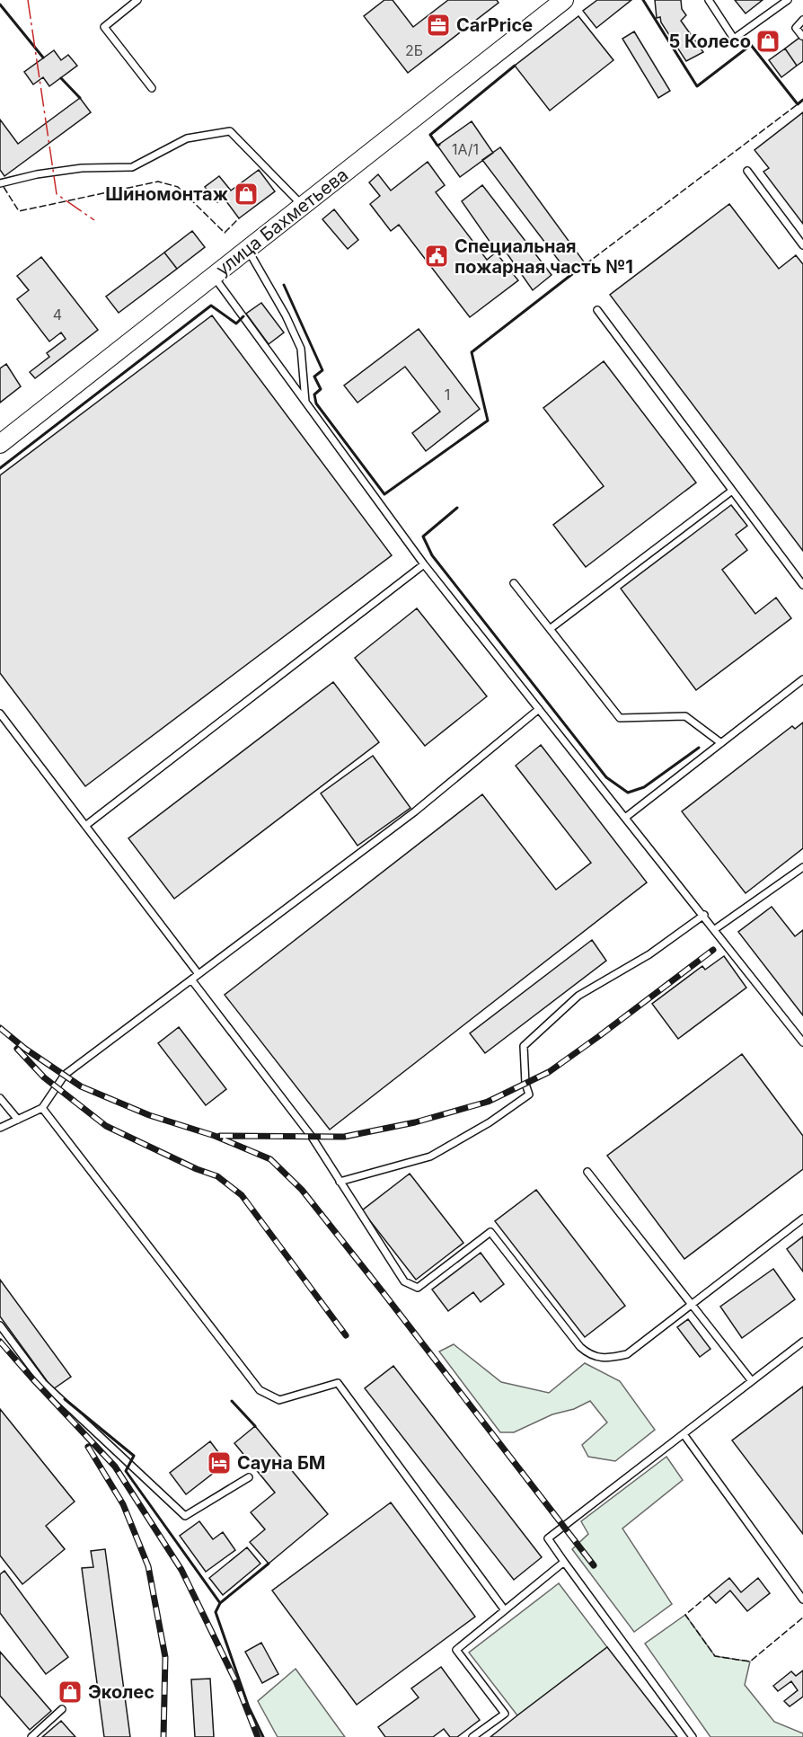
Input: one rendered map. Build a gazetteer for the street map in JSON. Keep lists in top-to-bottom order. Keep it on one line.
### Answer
{"streets":{"street":["улица Бахметьева"]},"places":{"office":["CarPrice"],"shop":["5 Колесо","Шиномонтаж","Эколес"],"public building":["Специальная пожарная часть №1"],"hotel":["Сауна БМ"]},"house_numbers":["2Б","1А/1","4","1"]}
